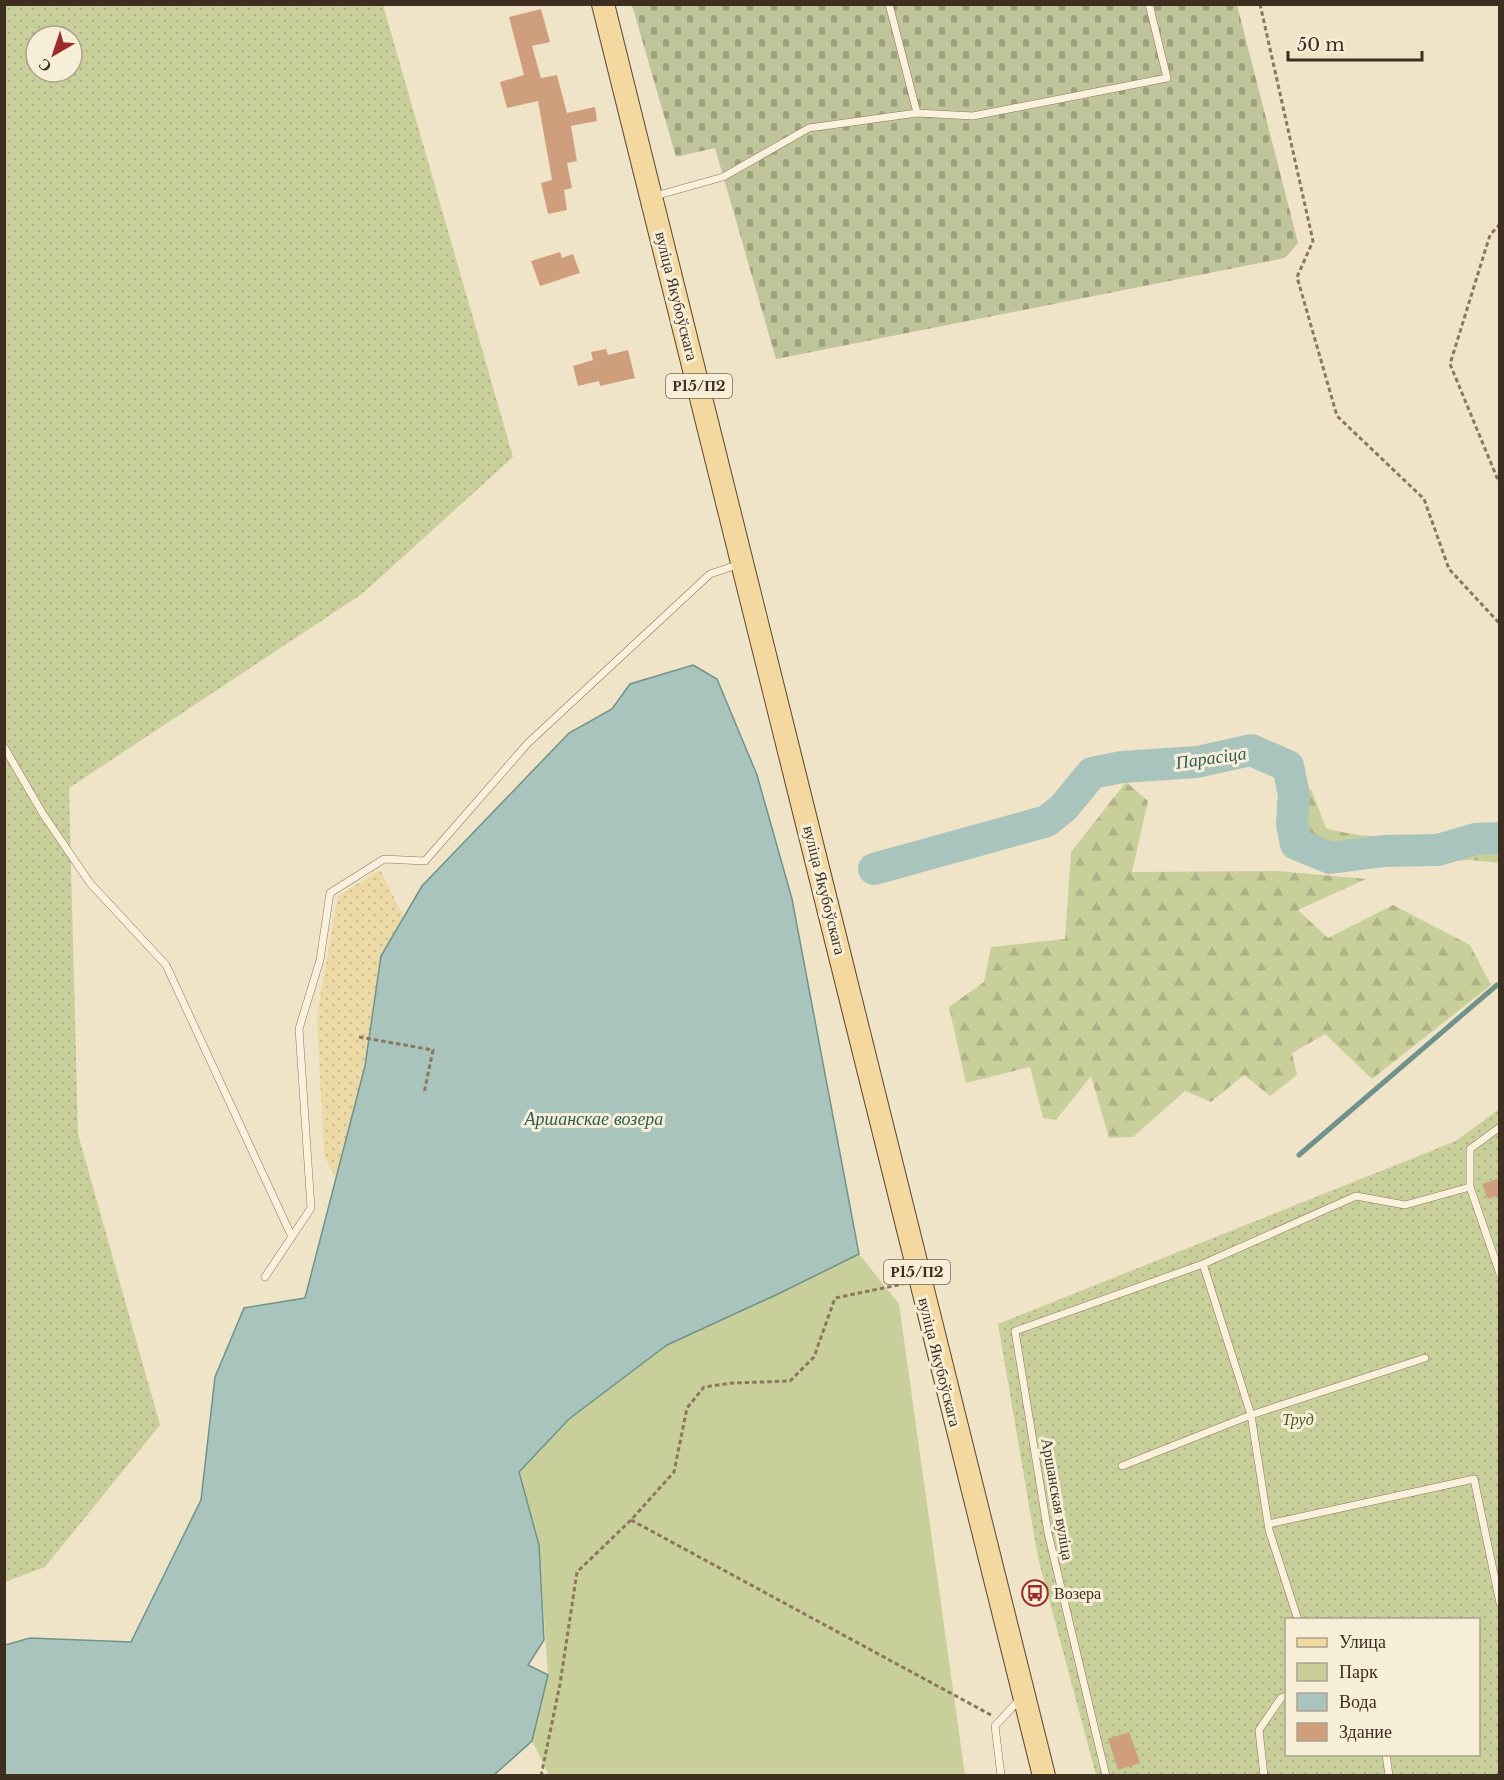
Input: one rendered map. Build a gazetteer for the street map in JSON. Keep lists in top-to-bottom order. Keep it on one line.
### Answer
{"streets":{"main road":["вуліца Якубоўскага","Р15/П2"],"lane":["Аршанская вуліца"]},"water":["Парасіца","Аршанскае возера"],"parks":["Труд"],"places":{"bus stop":["Возера"]},"legend":["Улица","Парк","Вода","Здание"],"scale_bar":"50 m","north":"bottom left"}
